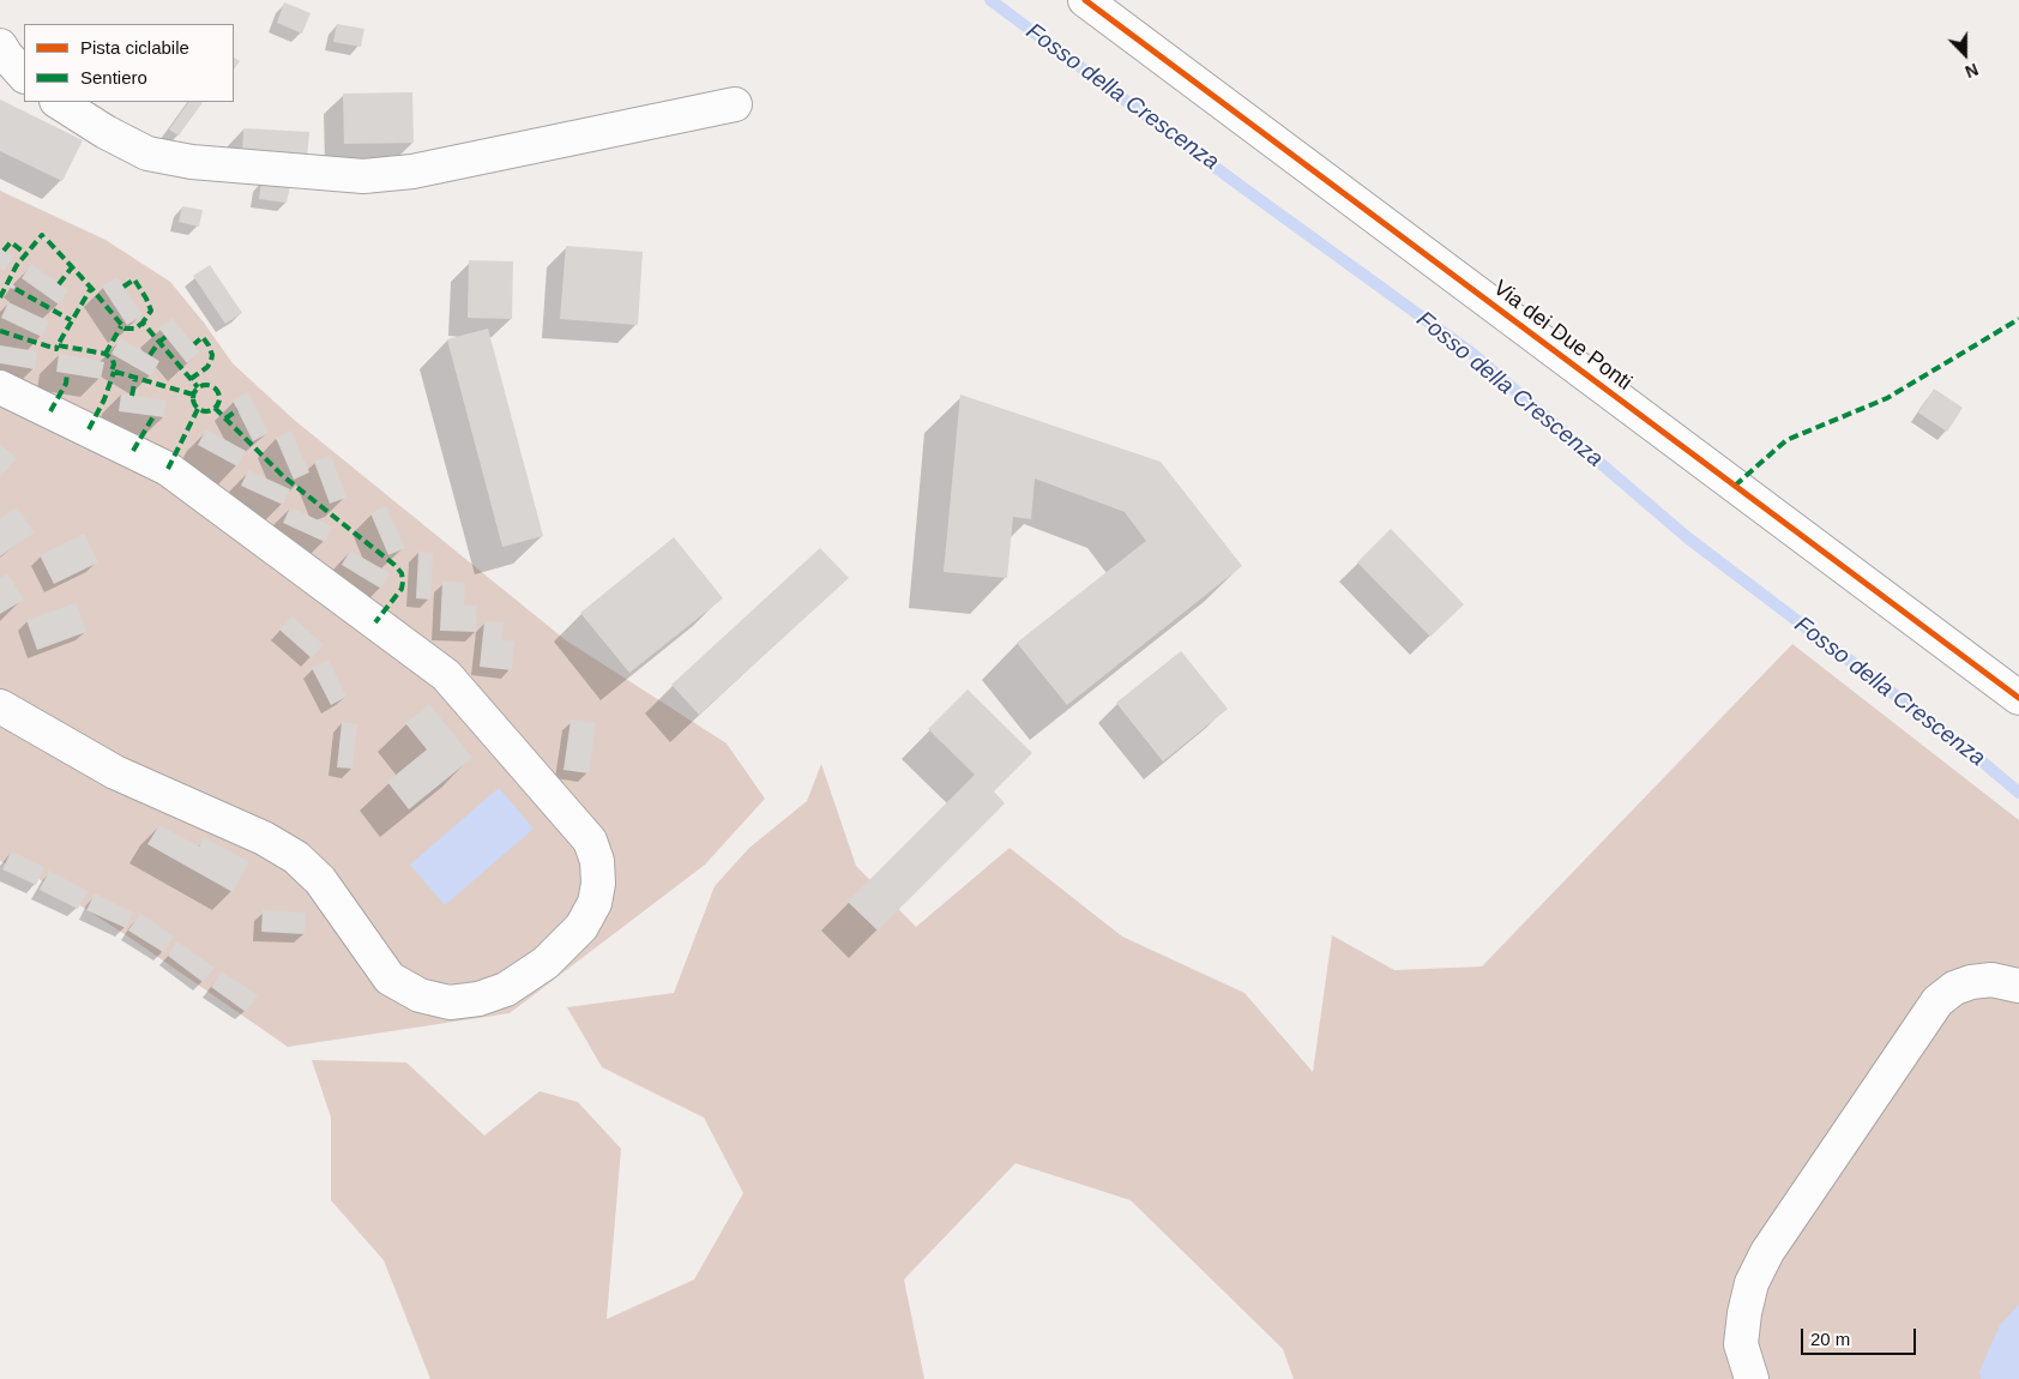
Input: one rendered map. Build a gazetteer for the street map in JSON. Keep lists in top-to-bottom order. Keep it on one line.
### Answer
{"streets":{"street":["Via dei Due Ponti"]},"water":["Fosso della Crescenza"],"legend":["Pista ciclabile","Sentiero"],"scale_bar":"20 m","north":"bottom"}
